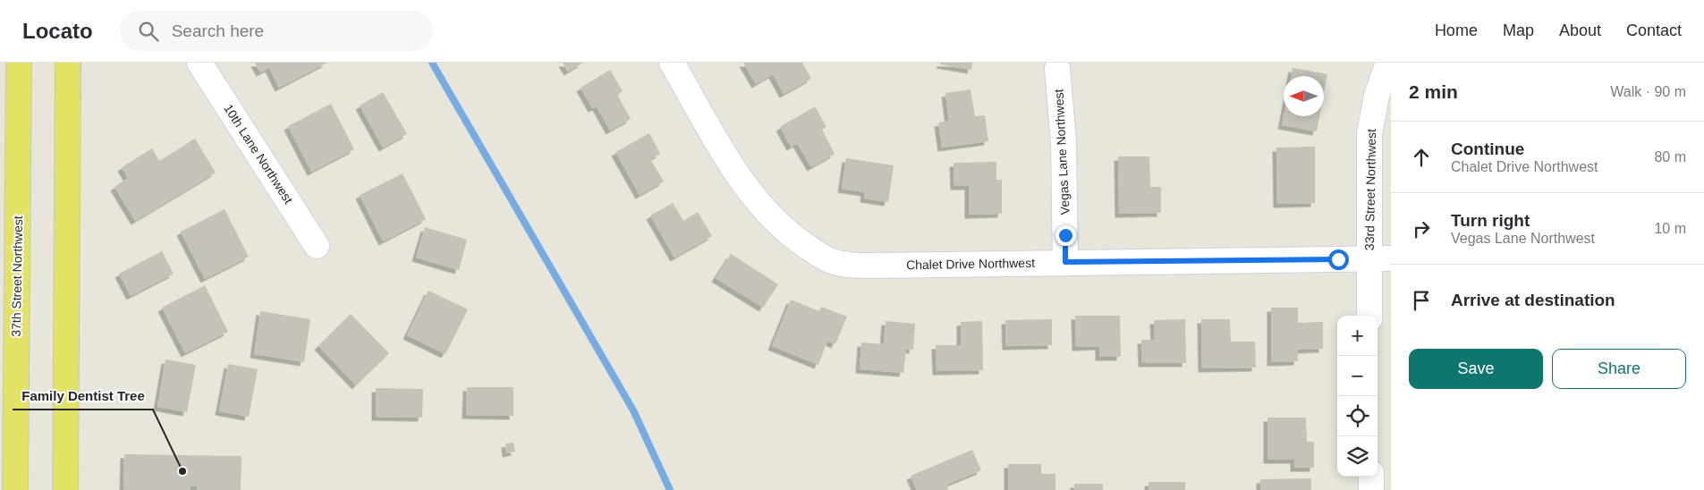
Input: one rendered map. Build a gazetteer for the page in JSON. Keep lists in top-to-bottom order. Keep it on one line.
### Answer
{"streets":{"main road":["37th Street Northwest"],"street":["Vegas Lane Northwest","10th Lane Northwest","33rd Street Northwest","Chalet Drive Northwest"]},"crossings":[["Vegas Lane Northwest","Chalet Drive Northwest"],["33rd Street Northwest","Chalet Drive Northwest"]],"places":["Family Dentist Tree"],"north":"left","page":{"header":"Locato","search":"Search here","nav":["Home","Map","About","Contact"],"heading":["2 min","Walk · 90 m"],"list":[["Continue","Chalet Drive Northwest","80 m"],["Turn right","Vegas Lane Northwest","10 m"],"Arrive at destination"],"map_buttons":["+","−"],"buttons":["Save","Share"]}}
